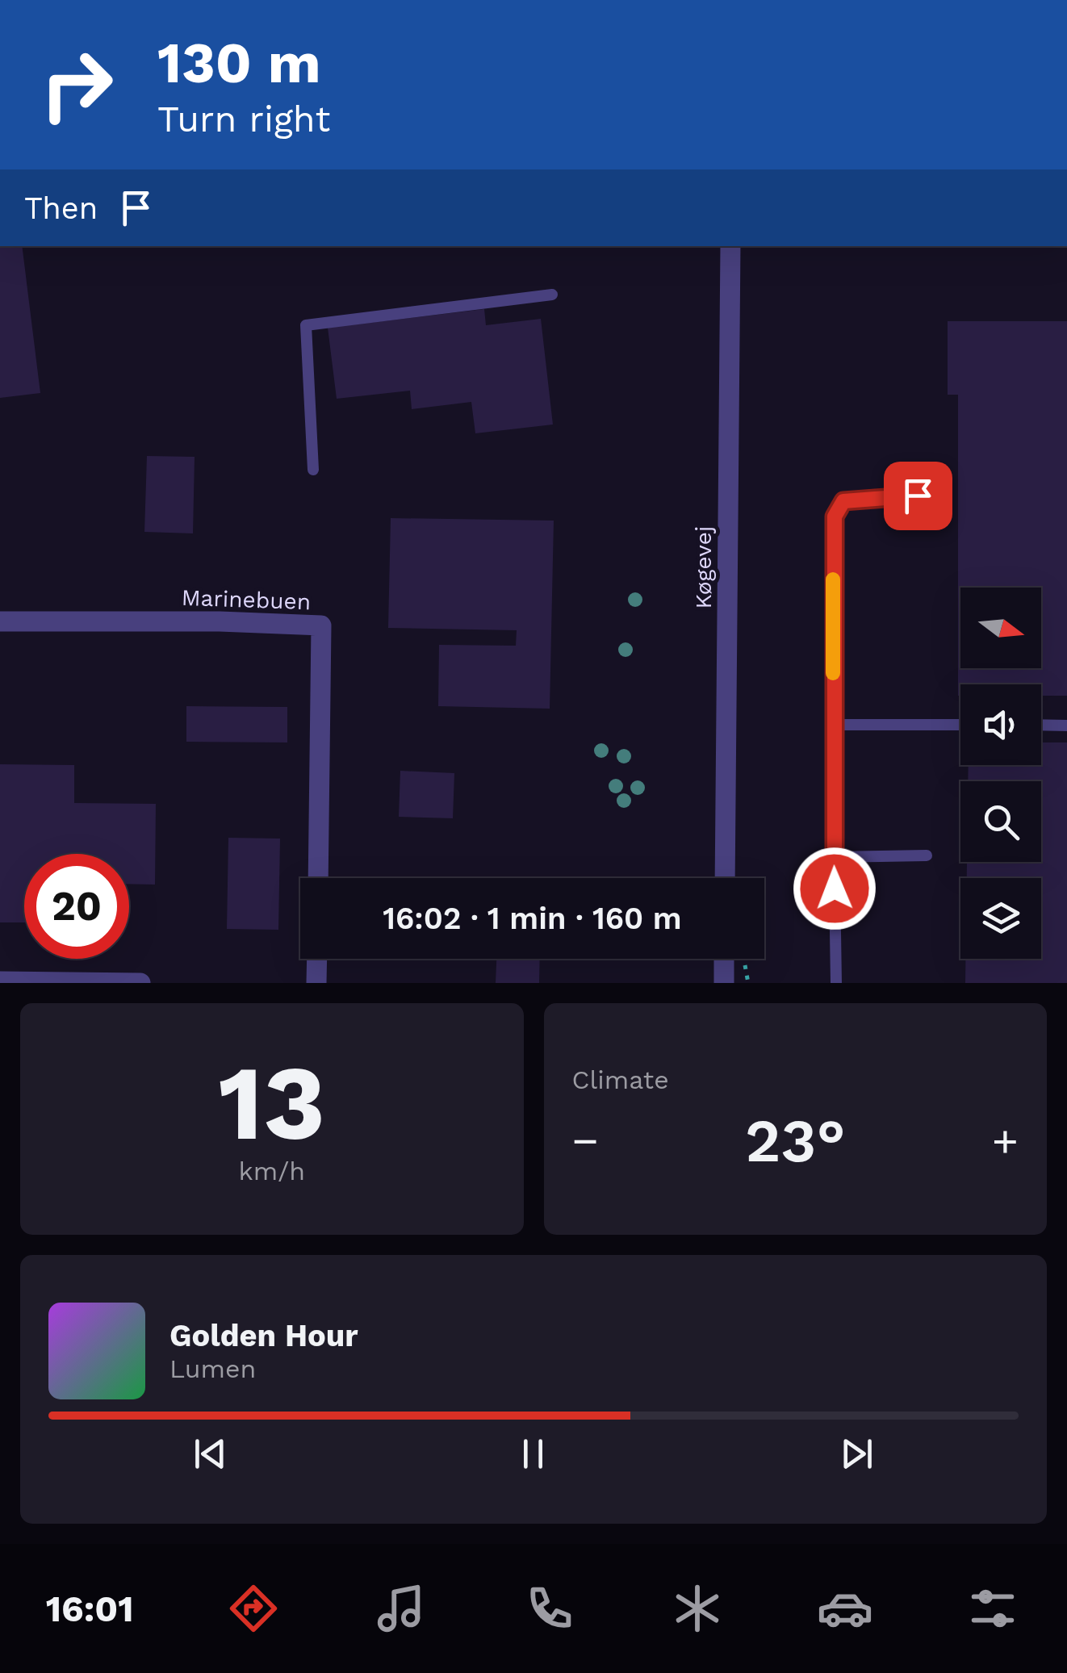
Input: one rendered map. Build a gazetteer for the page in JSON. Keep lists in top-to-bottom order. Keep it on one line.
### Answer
{"streets":{"street":["Køgevej","Marinebuen"]},"north":"right","page":{"turn":["130 m","Turn right"],"then":"Then","limit":"20","trip":"16:02 · 1 min · 160 m","tile":[["13","km/h"],"Climate"],"heat":["−","23°","+"],"song":["Golden Hour","Lumen"],"tabs":"16:01"}}
